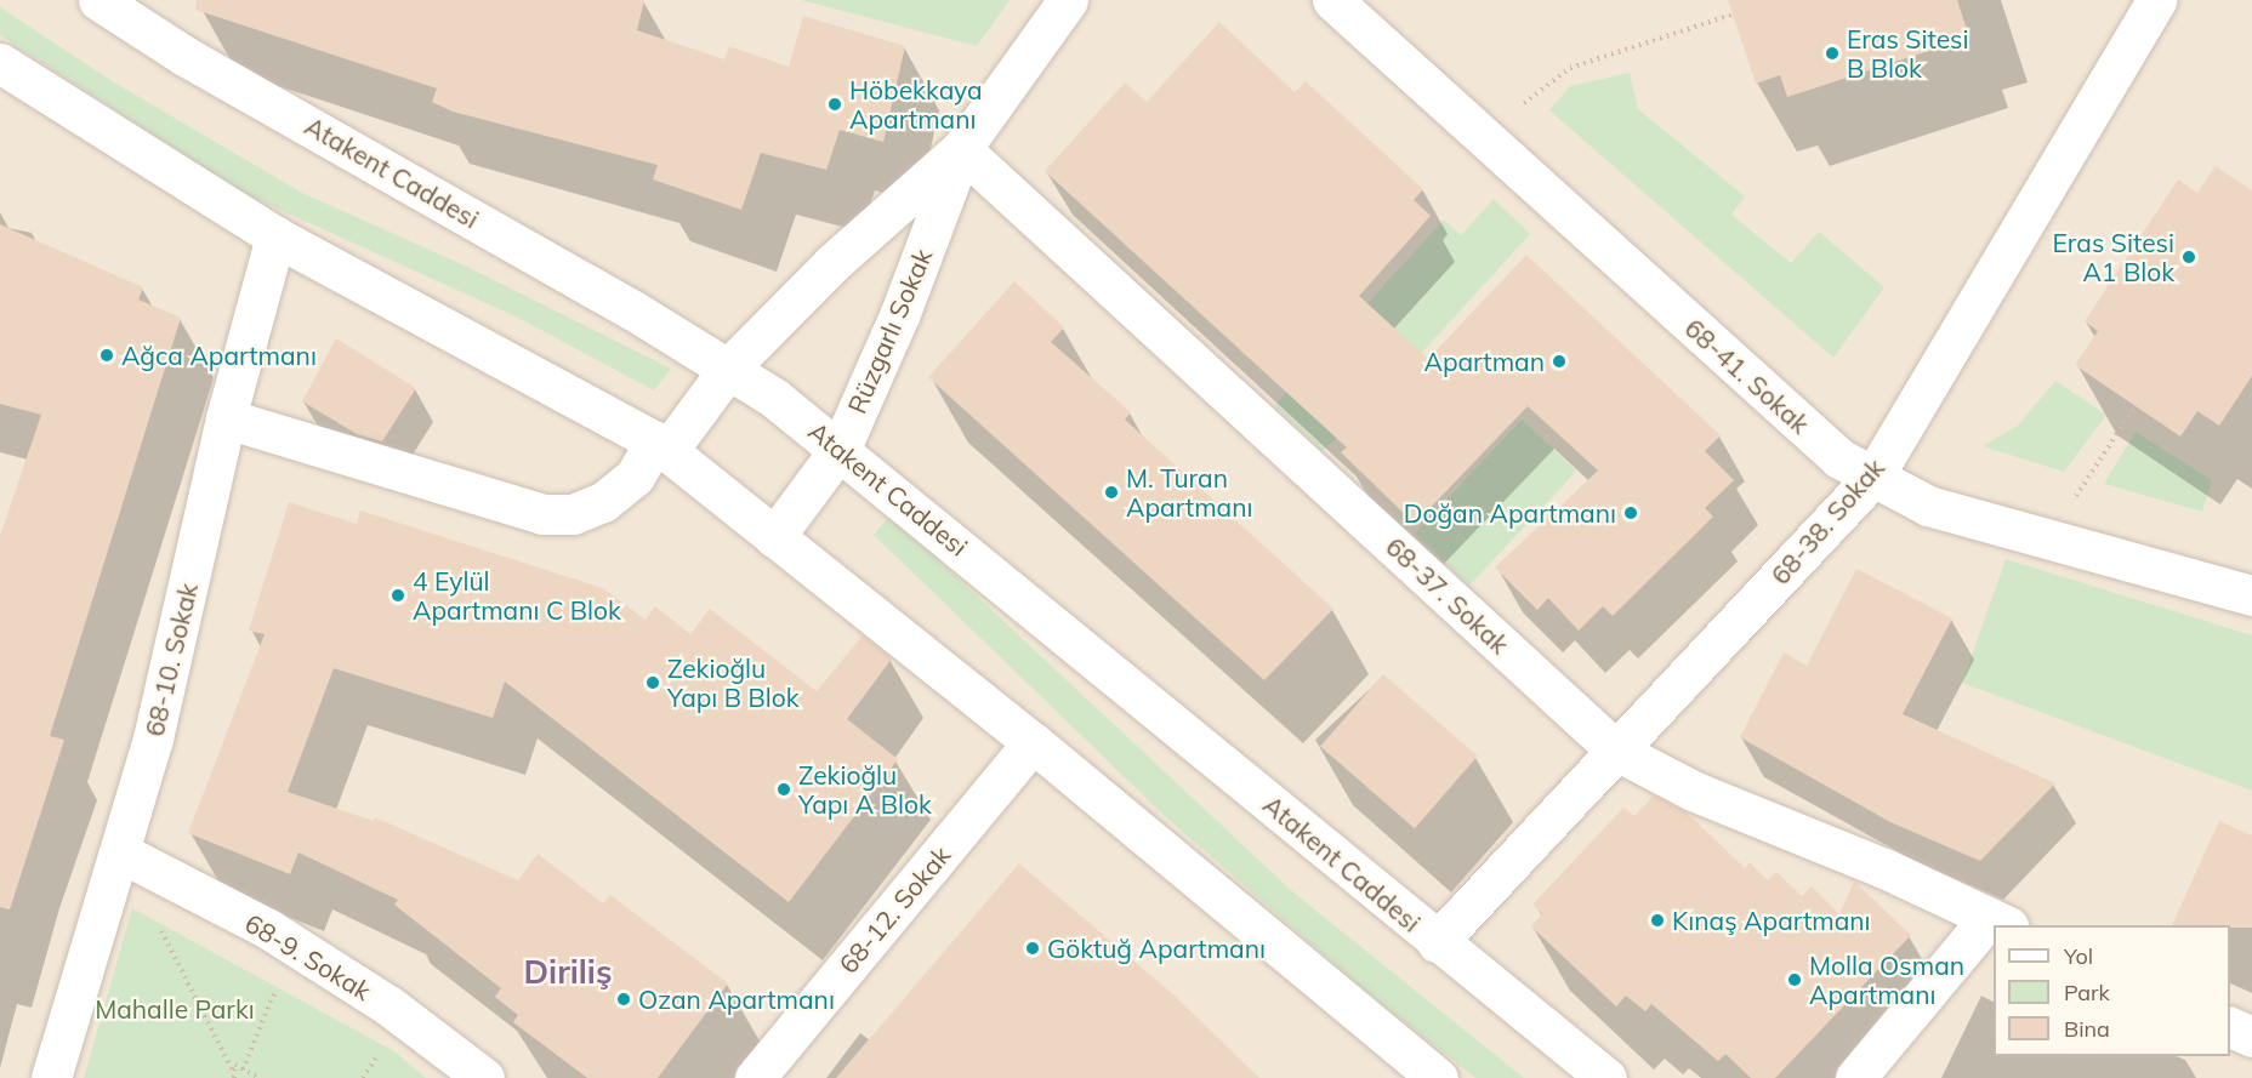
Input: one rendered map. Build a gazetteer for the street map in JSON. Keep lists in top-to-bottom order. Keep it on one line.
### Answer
{"streets":{"street":["Atakent Caddesi","Rüzgarlı Sokak","68-41. Sokak","68-38. Sokak","68-37. Sokak","68-10. Sokak","68-12. Sokak","68-9. Sokak"]},"crossings":[["Atakent Caddesi","Rüzgarlı Sokak"],["Atakent Caddesi","68-38. Sokak"],["Rüzgarlı Sokak","68-37. Sokak"],["Rüzgarlı Sokak","68-10. Sokak"],["68-41. Sokak","68-38. Sokak"],["68-38. Sokak","68-37. Sokak"],["68-10. Sokak","68-9. Sokak"]],"districts":["Diriliş"],"parks":["Mahalle Parkı"],"places":["Eras Sitesi B Blok","Höbekkaya Apartmanı","Eras Sitesi A1 Blok","Ağca Apartmanı","Apartman","M. Turan Apartmanı","Doğan Apartmanı","4 Eylül Apartmanı C Blok","Zekioğlu Yapı B Blok","Zekioğlu Yapı A Blok","Kınaş Apartmanı","Göktuğ Apartmanı","Molla Osman Apartmanı","Ozan Apartmanı"],"legend":["Yol","Park","Bina"]}
